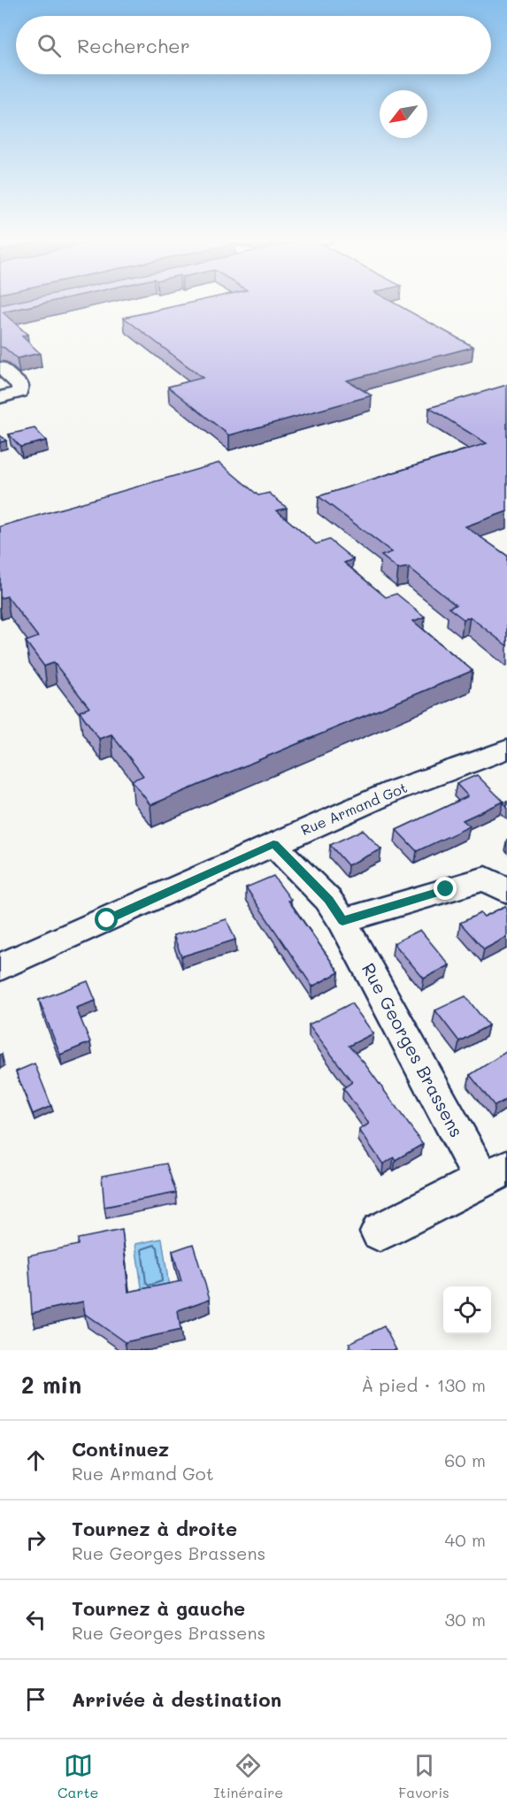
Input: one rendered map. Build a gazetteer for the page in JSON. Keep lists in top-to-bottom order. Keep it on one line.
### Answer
{"streets":{"street":["Rue Armand Got","Rue Georges Brassens"]},"crossings":[["Rue Armand Got","Rue Georges Brassens"]],"north":"bottom left","page":{"search":"Rechercher","heading":["2 min","À pied · 130 m"],"list":[["Continuez","Rue Armand Got","60 m"],["Tournez à droite","Rue Georges Brassens","40 m"],["Tournez à gauche","Rue Georges Brassens","30 m"],"Arrivée à destination"],"nav":["Carte","Itinéraire","Favoris"]}}
